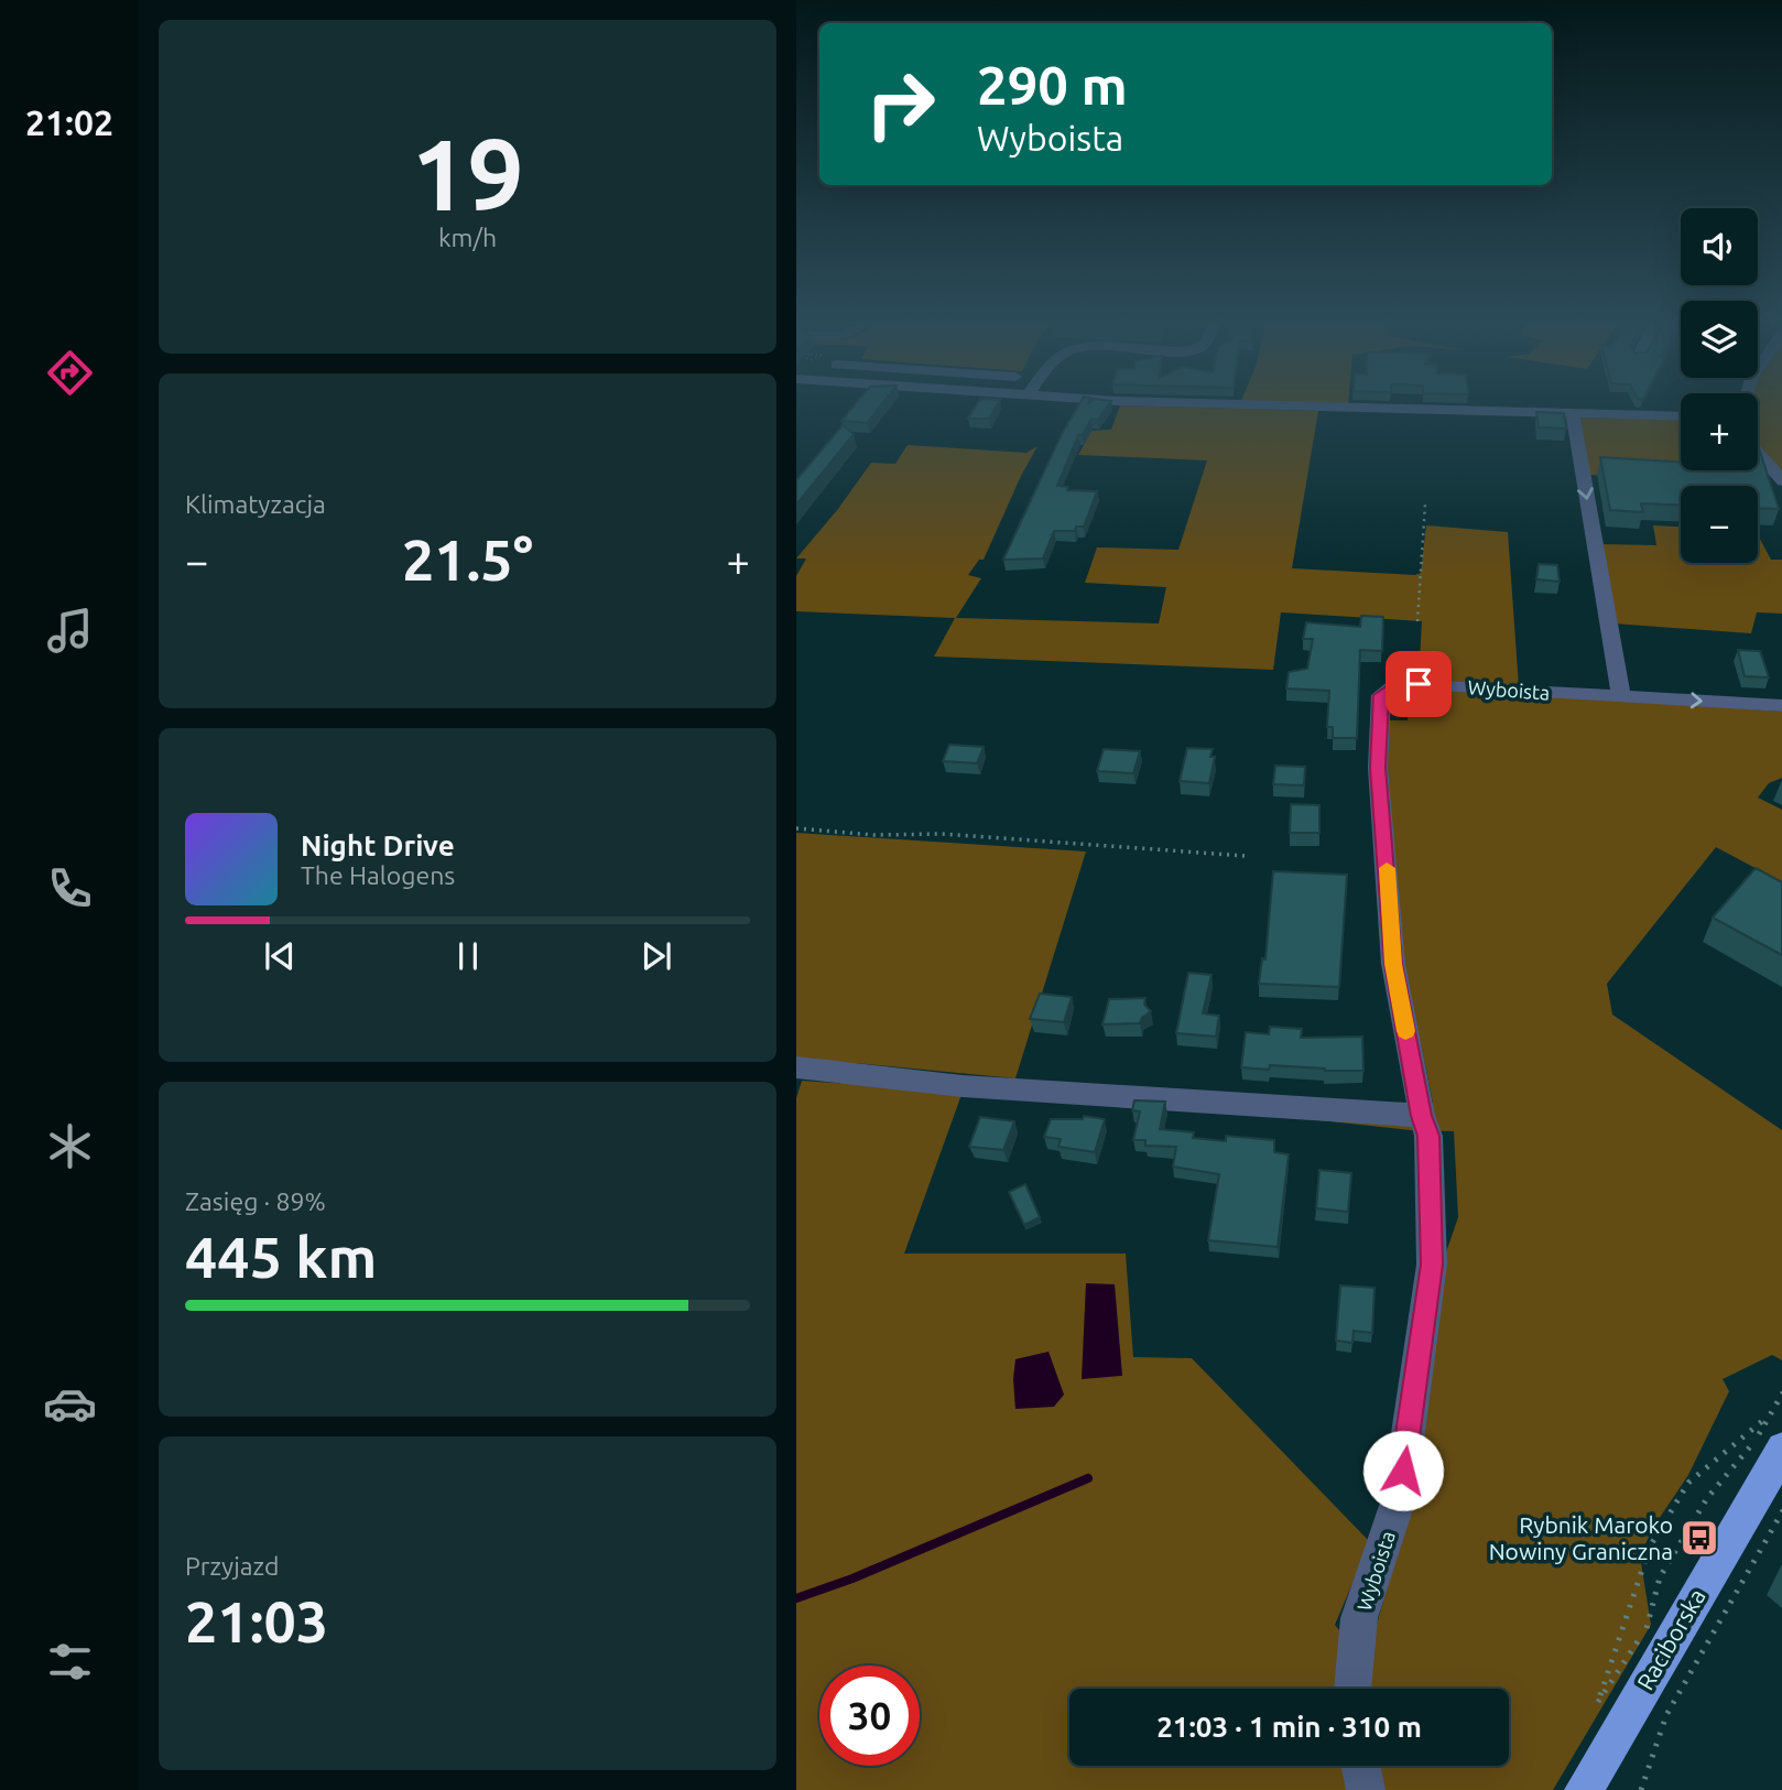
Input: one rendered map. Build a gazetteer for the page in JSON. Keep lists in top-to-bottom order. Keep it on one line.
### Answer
{"streets":{"main road":["Raciborska"],"street":["Wyboista"]},"places":{"bus stop":["Rybnik Maroko Nowiny Graniczna"]},"page":{"tabs":"21:02","tile":[["19","km/h"],"Klimatyzacja",["Zasięg · 89%","445 km"],["Przyjazd","21:03"]],"turn":["290 m","Wyboista"],"map_buttons":["+","−"],"heat":["−","21.5°","+"],"song":["Night Drive","The Halogens"],"limit":"30","trip":"21:03 · 1 min · 310 m"}}
